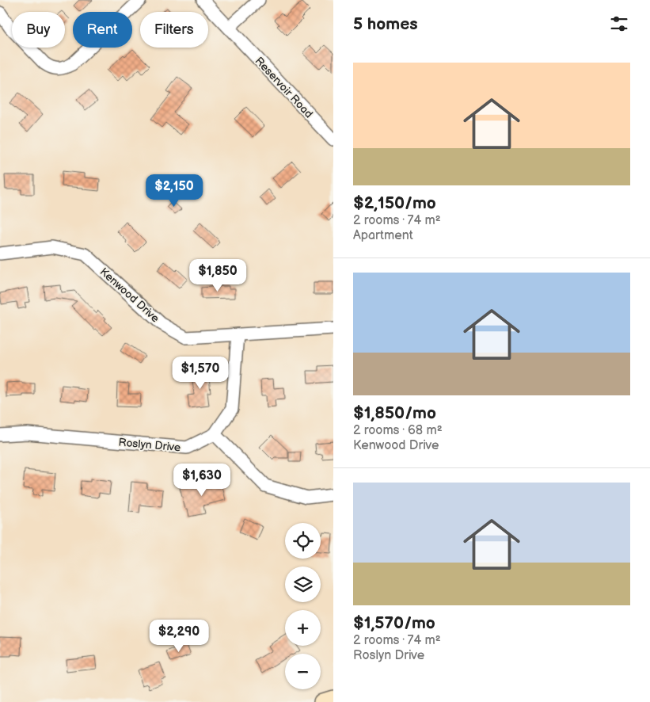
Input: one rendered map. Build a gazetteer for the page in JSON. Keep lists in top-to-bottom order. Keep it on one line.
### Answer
{"streets":{"street":["Reservoir Road","Kenwood Drive","Roslyn Drive"]},"crossings":[["Kenwood Drive","Roslyn Drive"]],"page":{"heading":"5 homes","chip":["Buy","Rent","Filters"],"list":[{"name":"$2,150/mo","note":"2 rooms · 74 m² · Apartment"},{"name":"$1,850/mo","note":"2 rooms · 68 m² · Kenwood Drive"},{"name":"$1,570/mo","note":"2 rooms · 74 m² · Roslyn Drive"}],"price":["$2,150","$1,850","$1,570","$1,630","$2,290"],"map_buttons":["+","−"]}}
